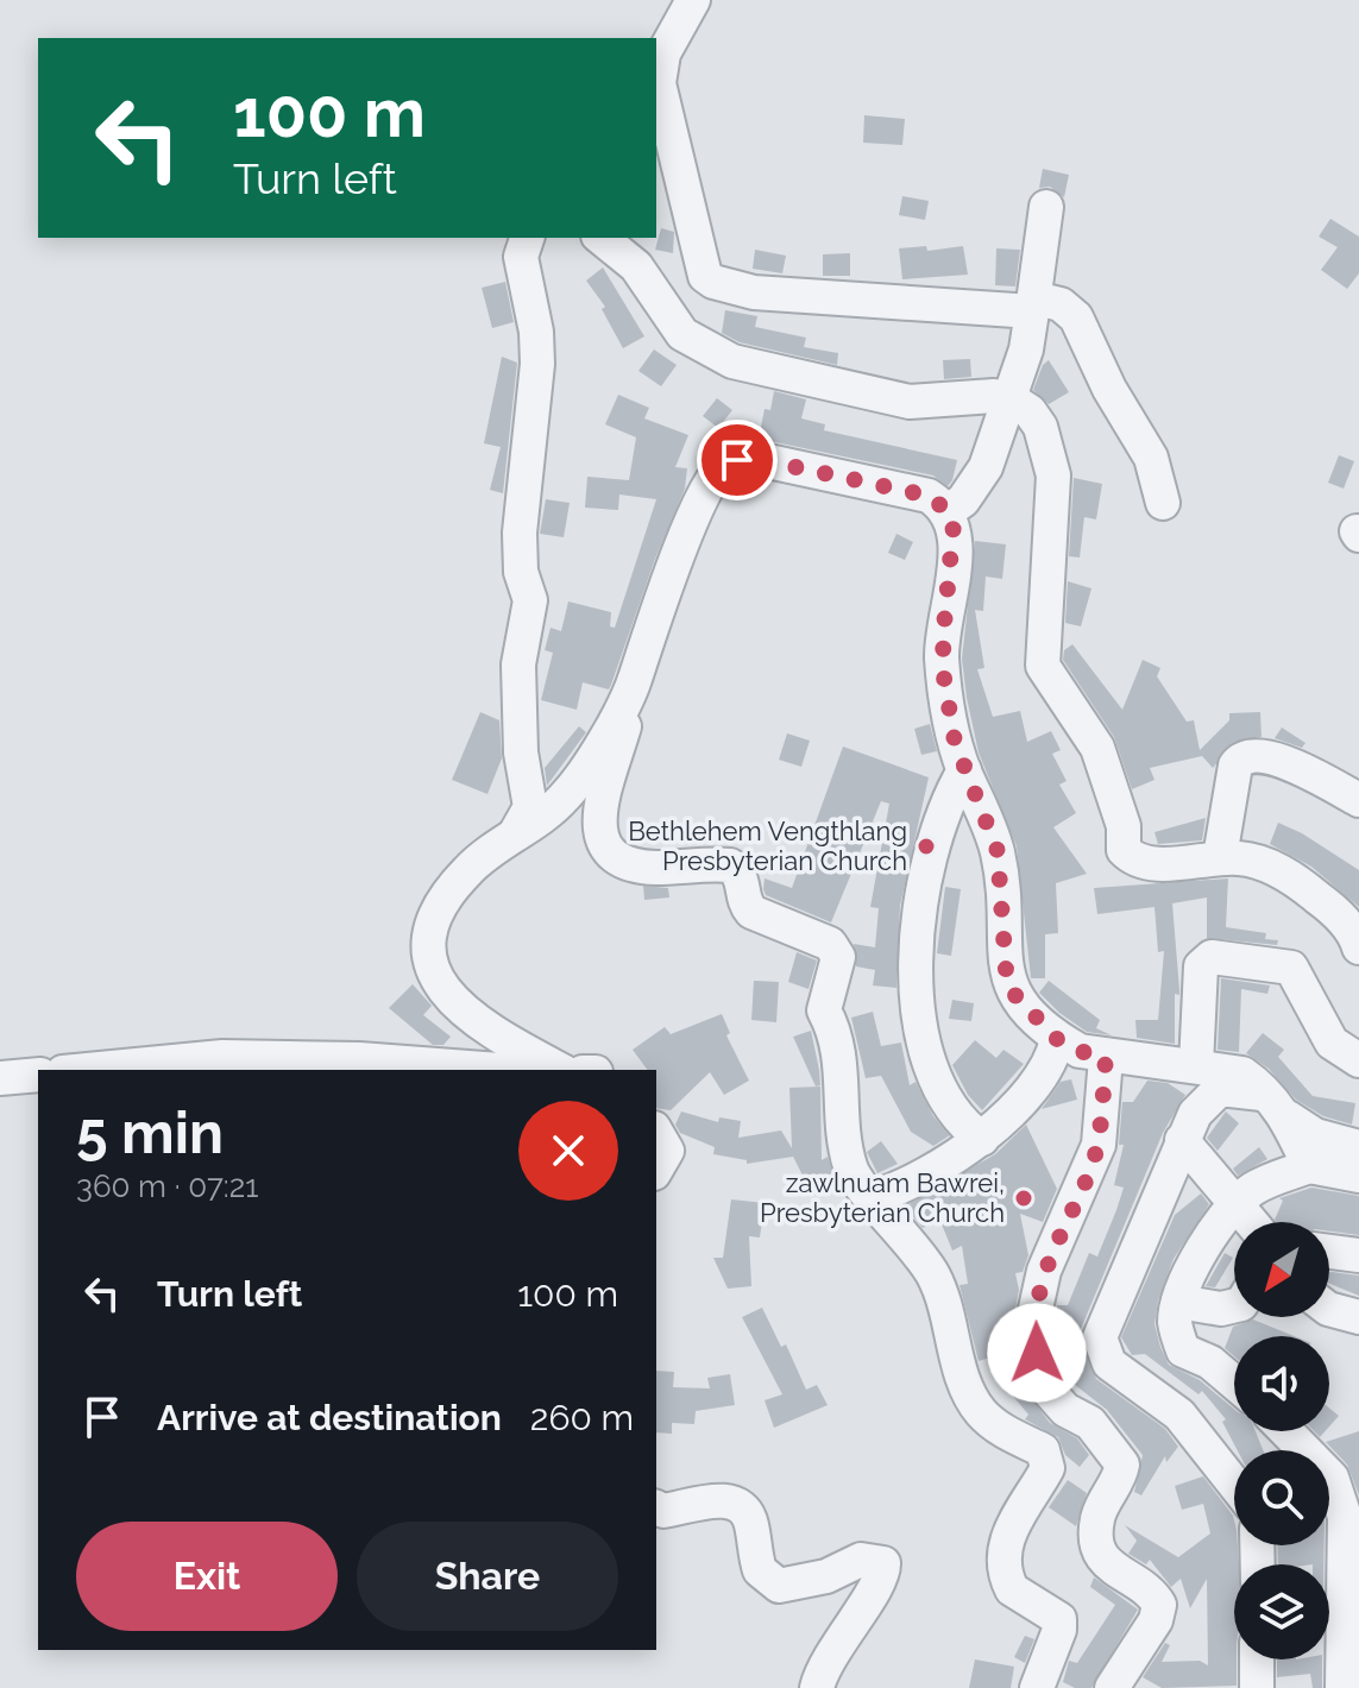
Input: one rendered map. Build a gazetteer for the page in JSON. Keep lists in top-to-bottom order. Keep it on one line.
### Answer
{"places":["Bethlehem Vengthlang Presbyterian Church","zawlnuam Bawrei, Presbyterian Church"],"north":"bottom left","page":{"turn":["100 m","Turn left"],"heading":["5 min","360 m · 07:21"],"list":[{"name":"Turn left","value":"100 m"},{"name":"Arrive at destination","value":"260 m"}],"buttons":["Exit","Share"]}}
